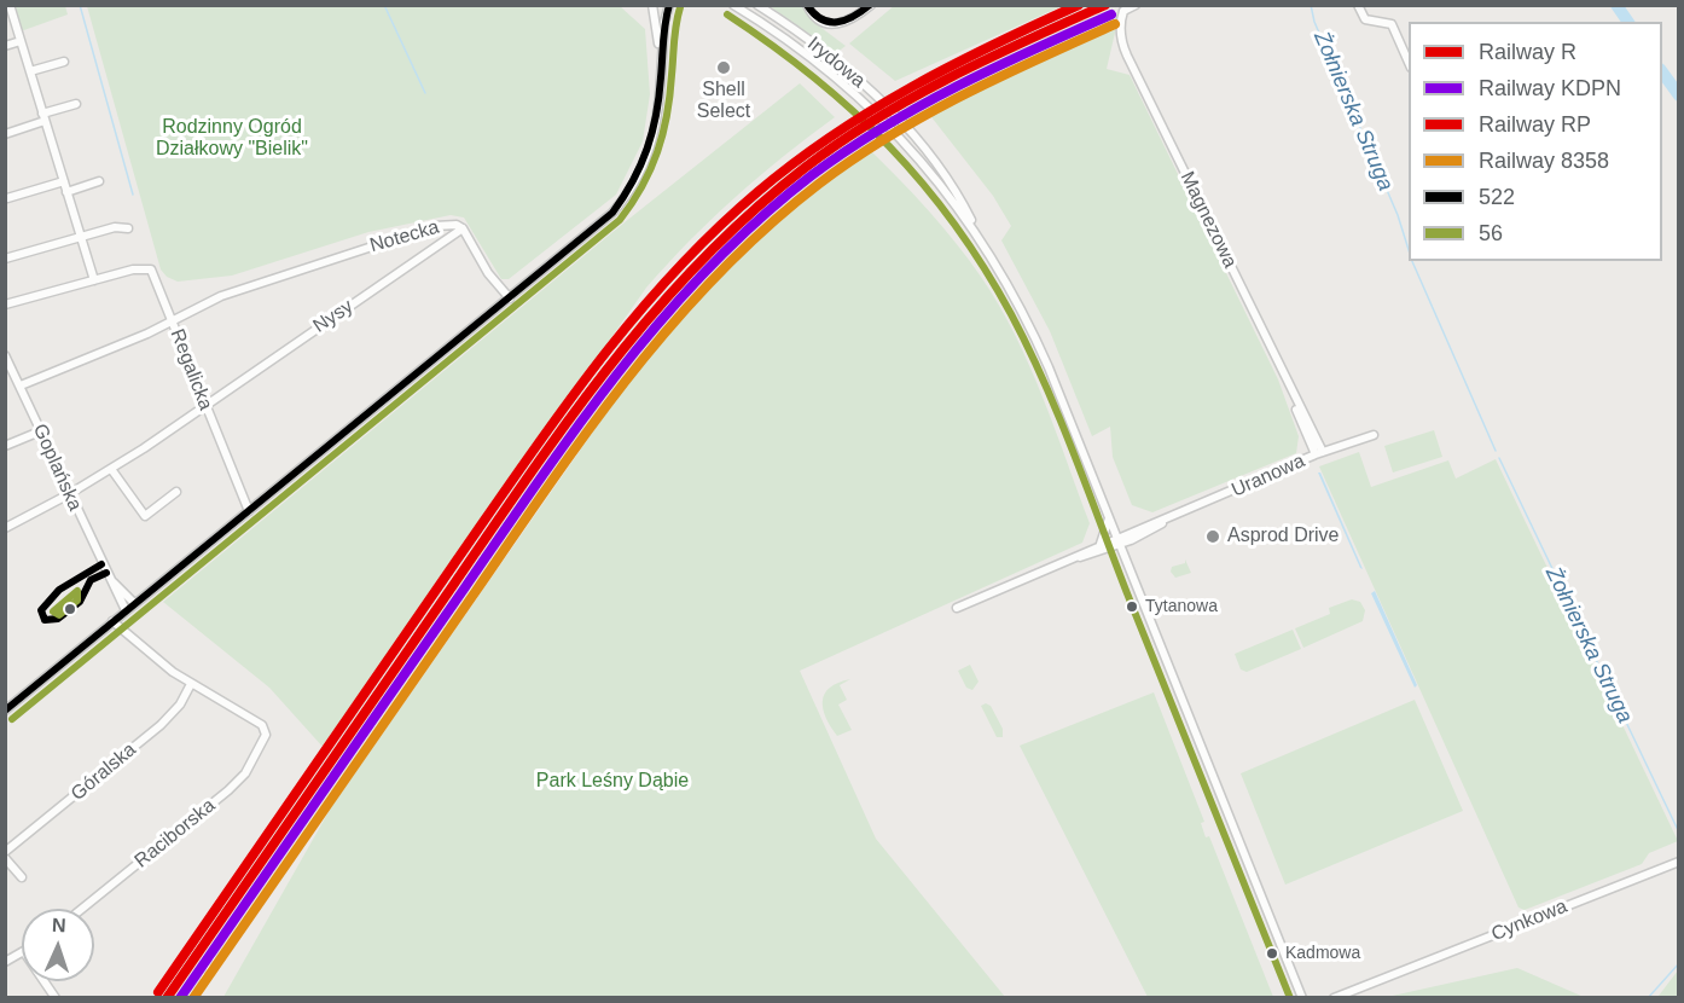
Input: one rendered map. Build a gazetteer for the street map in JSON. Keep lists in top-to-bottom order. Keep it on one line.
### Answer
{"streets":{"street":["Irydowa","Magnezowa","Notecka","Nysy","Regalicka","Goplańska","Uranowa","Góralska","Raciborska","Cynkowa"]},"crossings":[["Irydowa","Uranowa"],["Magnezowa","Uranowa"],["Notecka","Nysy"],["Notecka","Regalicka"],["Nysy","Regalicka"],["Nysy","Goplańska"],["Góralska","Raciborska"]],"water":["Żołnierska Struga"],"parks":["Rodzinny Ogród Działkowy \"Bielik\"","Park Leśny Dąbie"],"places":["Shell Select","Asprod Drive","Tytanowa","Kadmowa"],"lines":["rail line R","rail line RP","transit line 522","transit line 56","rail line KDPN","rail line 8358"],"legend":["Railway R","Railway KDPN","Railway RP","Railway 8358","522","56"],"north":"top"}
